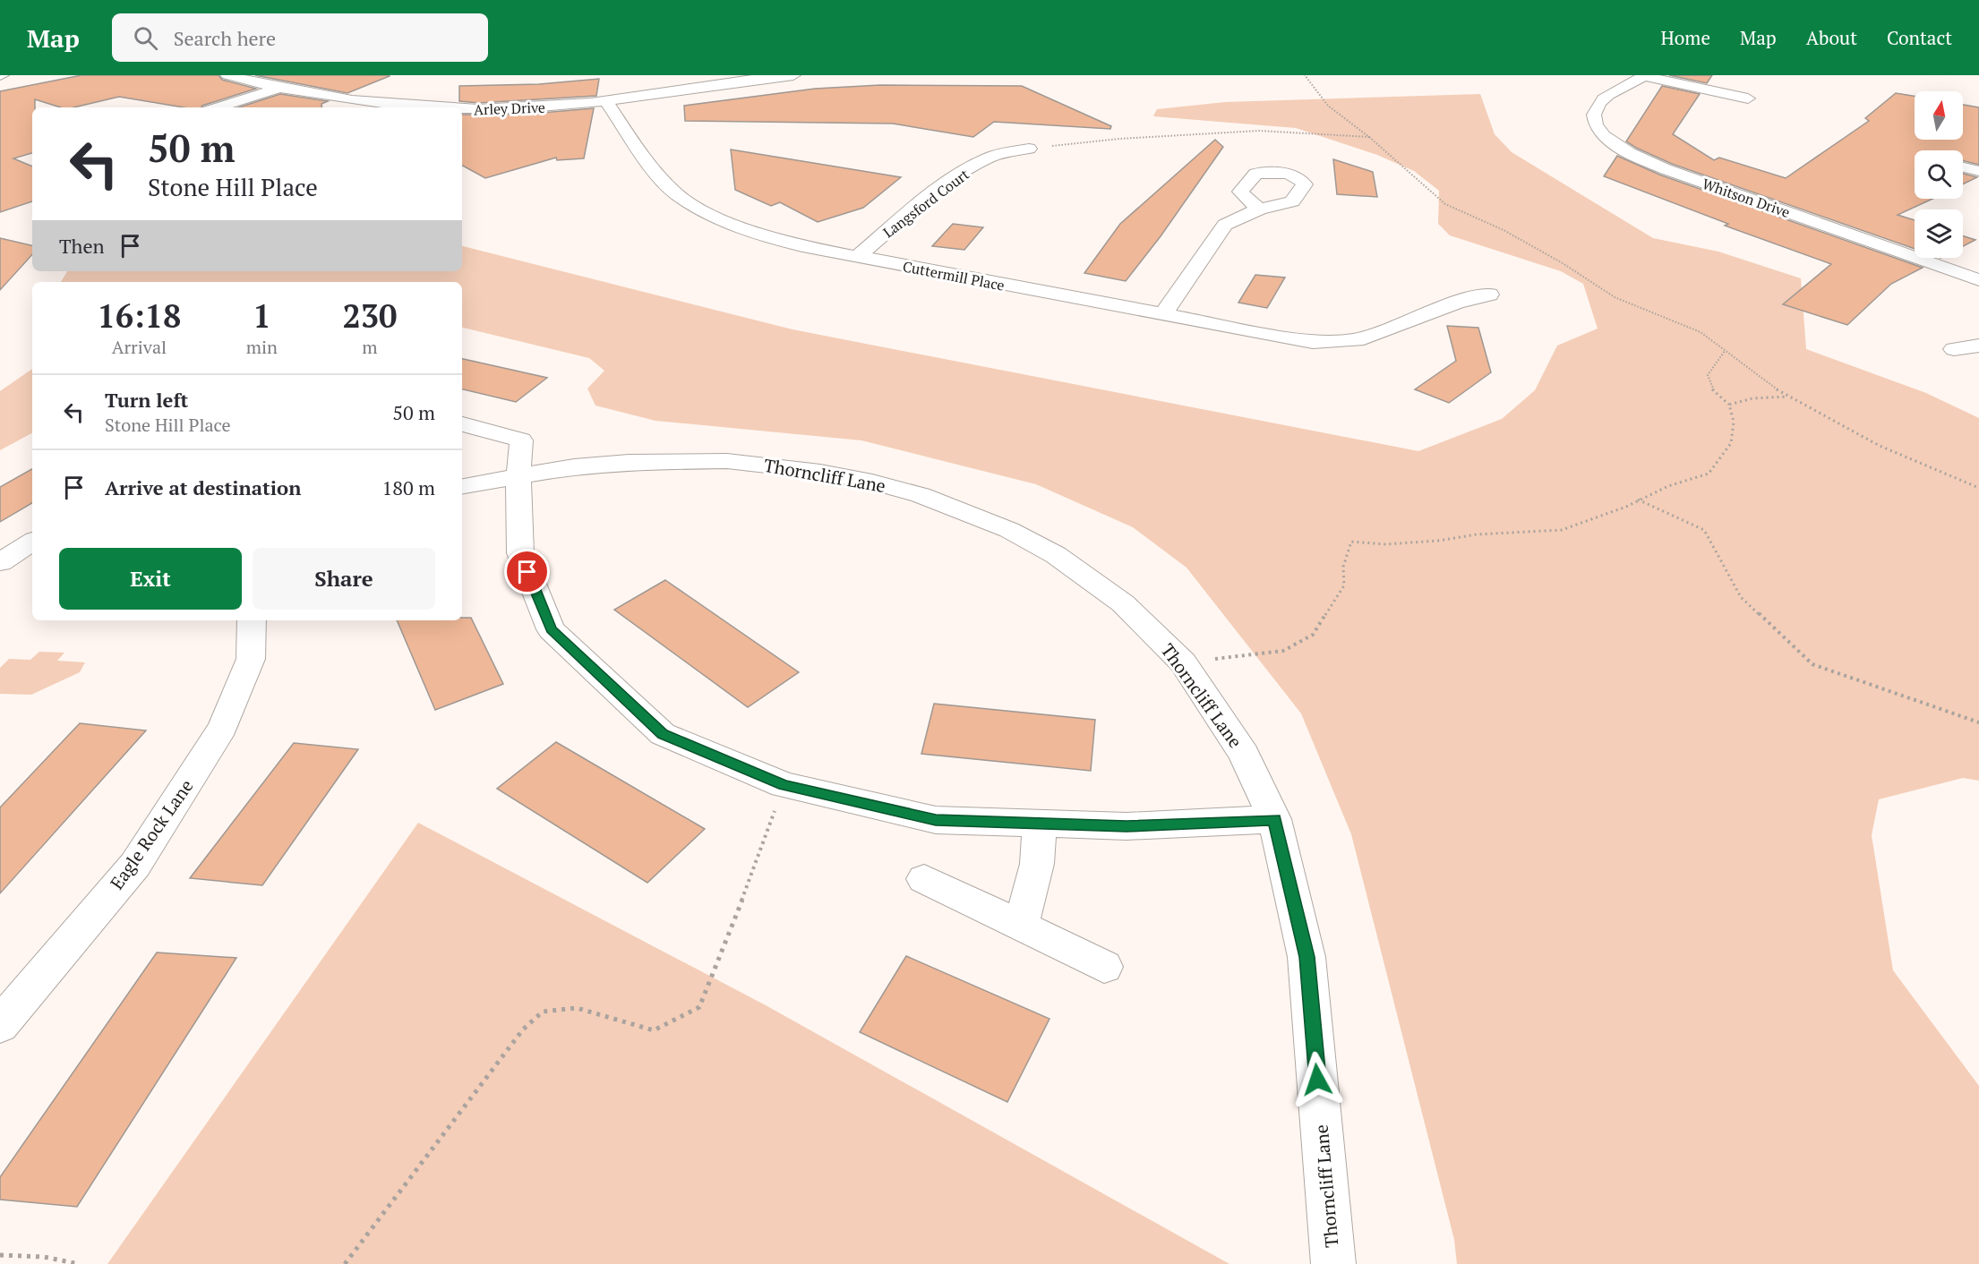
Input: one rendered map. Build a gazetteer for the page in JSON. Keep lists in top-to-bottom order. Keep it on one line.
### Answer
{"streets":{"street":["Arley Drive","Whitson Drive","Langsford Court","Cuttermill Place","Thorncliff Lane","Eagle Rock Lane"]},"crossings":[["Arley Drive","Cuttermill Place"],["Langsford Court","Cuttermill Place"]],"north":"top","page":{"header":"Map","search":"Search here","nav":["Home","Map","About","Contact"],"turn":["50 m","Stone Hill Place"],"then":"Then","eta":["16:18","Arrival","1","min","230","m"],"list":[{"name":"Turn left","note":"Stone Hill Place","value":"50 m"},{"name":"Arrive at destination","value":"180 m"}],"buttons":["Exit","Share"]}}
